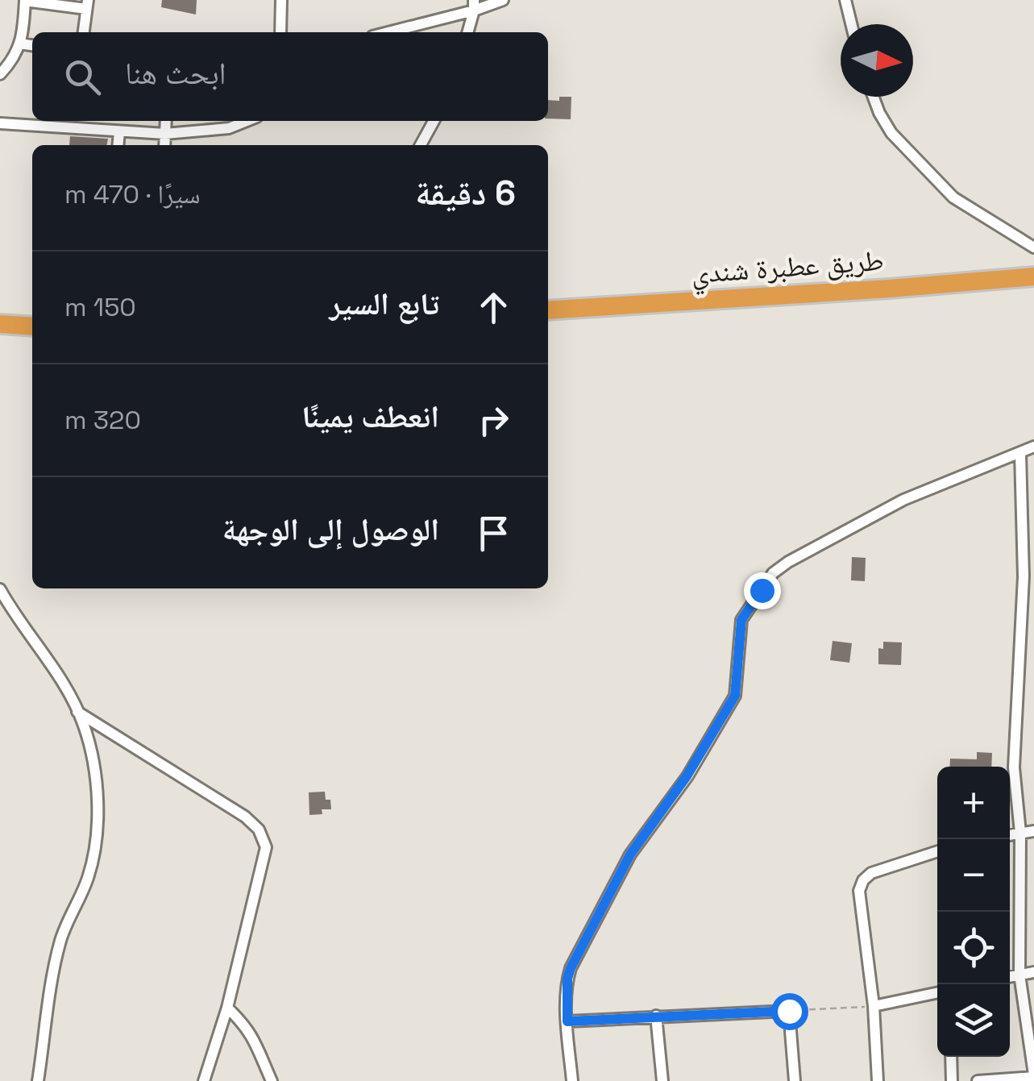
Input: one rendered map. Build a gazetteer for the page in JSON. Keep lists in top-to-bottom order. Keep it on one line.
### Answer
{"streets":{"highway":["طريق عطبرة شندي"]},"north":"right","page":{"search":"ابحث هنا","heading":["6 دقيقة","سيرًا · 470 m"],"list":[["تابع السير","150 m"],["انعطف يمينًا","320 m"],"الوصول إلى الوجهة"],"map_buttons":["+","−"]}}
